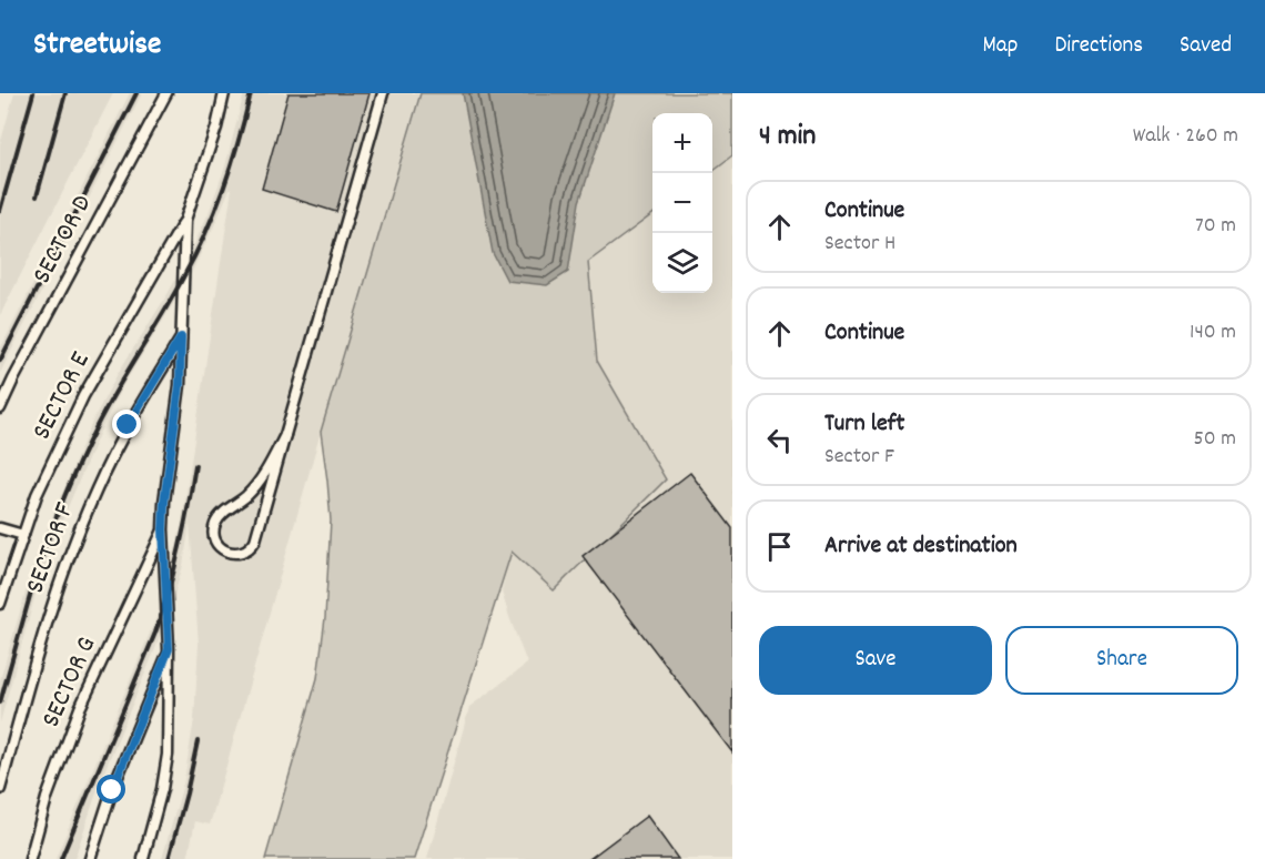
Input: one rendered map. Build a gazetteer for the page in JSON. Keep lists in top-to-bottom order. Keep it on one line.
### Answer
{"streets":{"lane":["SECTOR D","SECTOR E","SECTOR F","SECTOR G"]},"page":{"header":"Streetwise","nav":["Map","Directions","Saved"],"heading":["4 min","Walk · 260 m"],"map_buttons":["+","−"],"list":[["Continue","Sector H","70 m"],["Continue","140 m"],["Turn left","Sector F","50 m"],"Arrive at destination"],"buttons":["Save","Share"]}}
